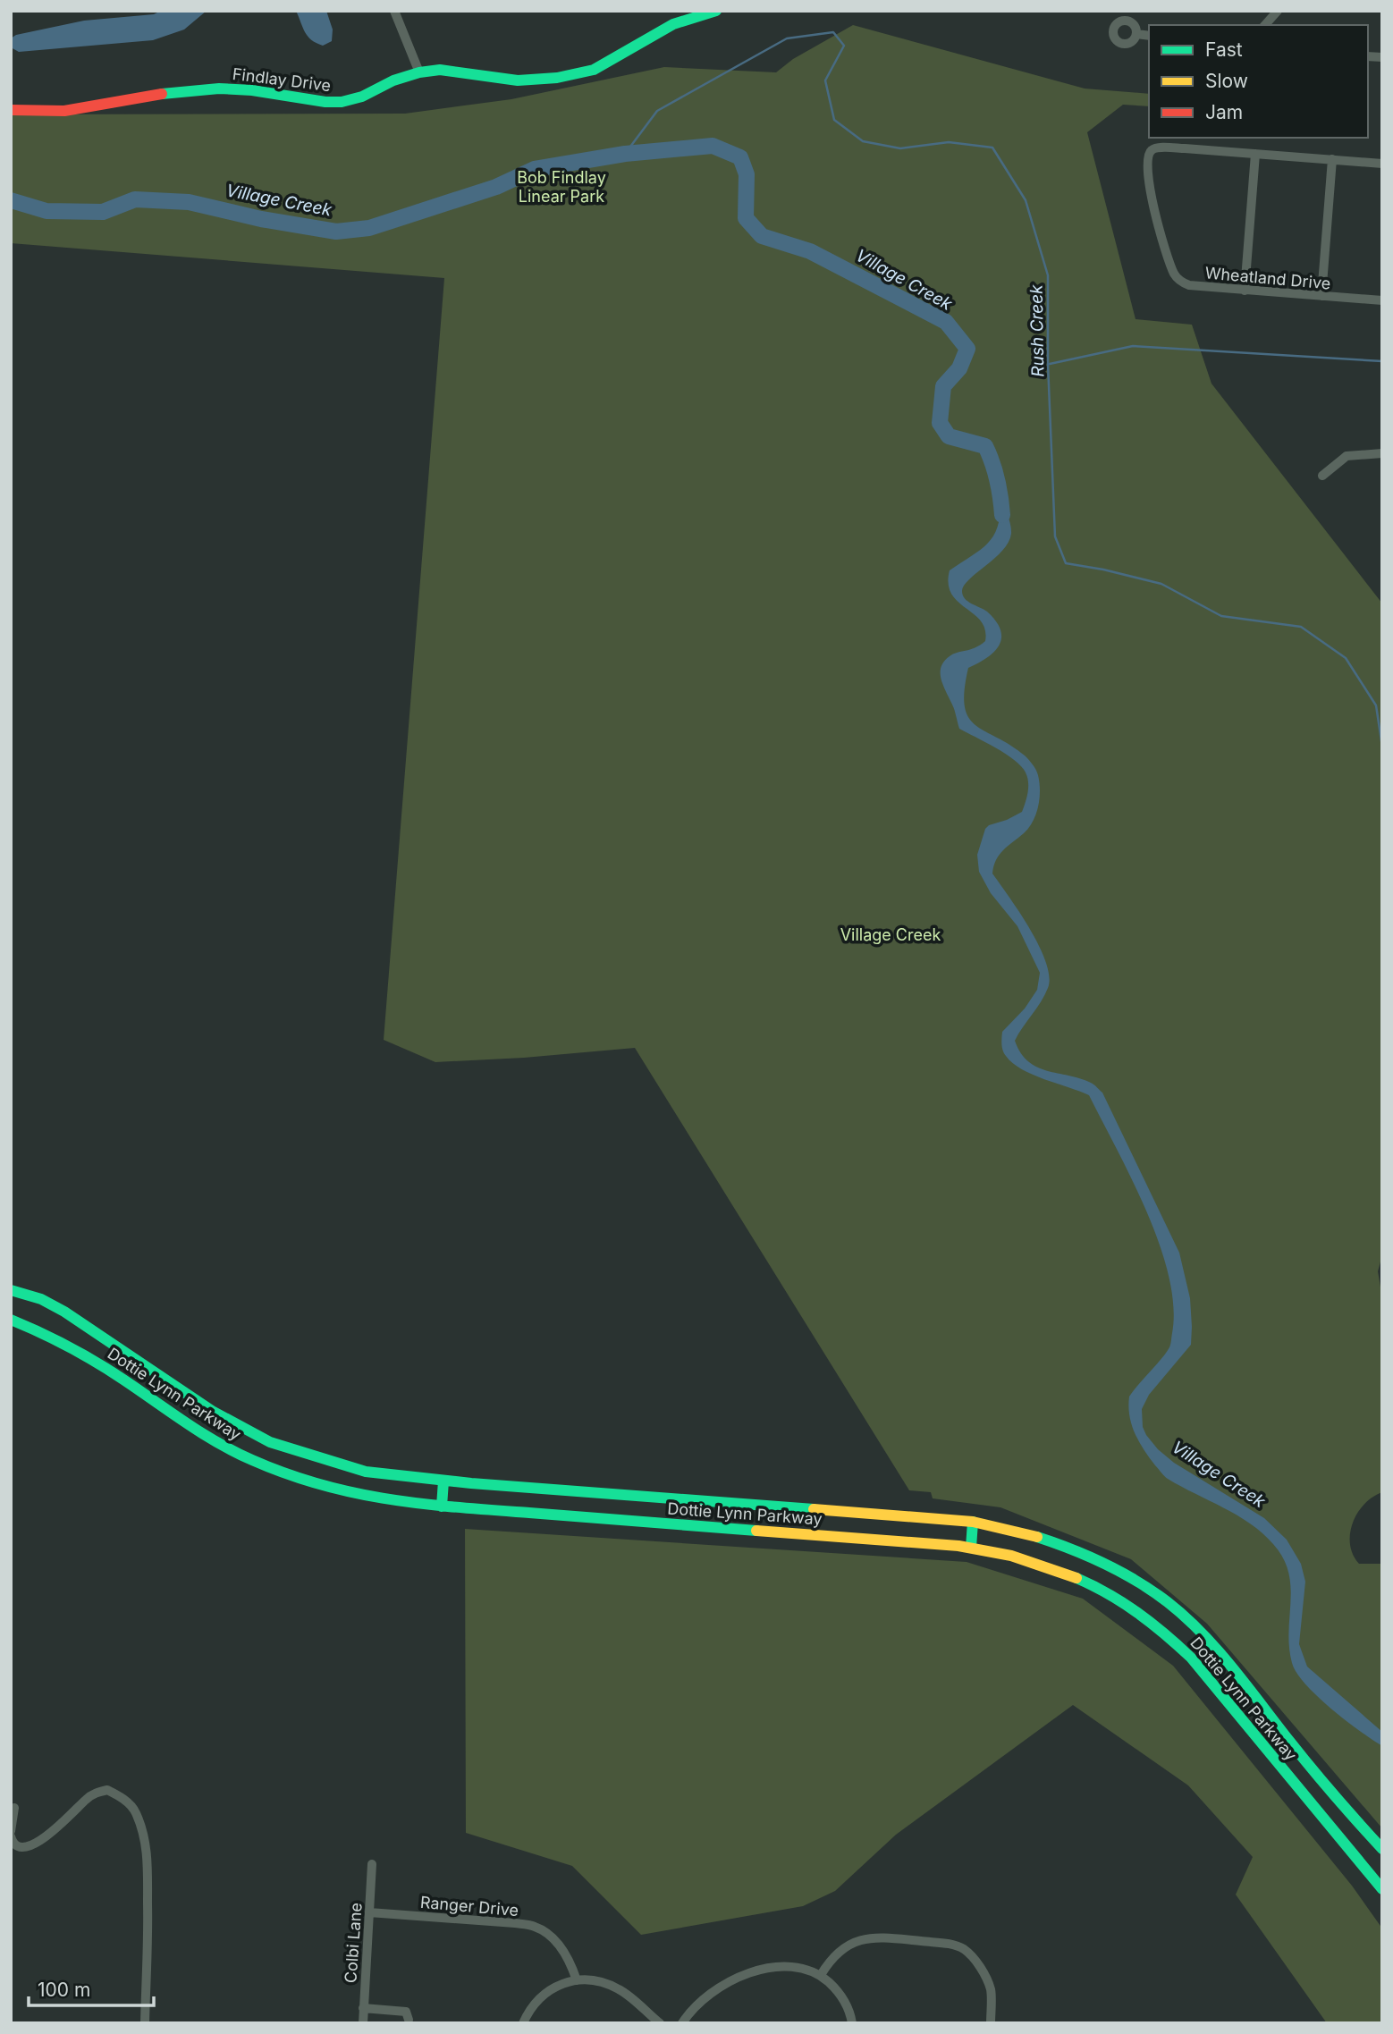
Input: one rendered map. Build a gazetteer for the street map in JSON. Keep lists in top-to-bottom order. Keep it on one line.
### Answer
{"streets":{"main road":["Findlay Drive","Dottie Lynn Parkway"],"street":["Wheatland Drive","Ranger Drive","Colbi Lane"]},"crossings":[["Ranger Drive","Colbi Lane"]],"water":["Village Creek","Rush Creek"],"parks":["Bob Findlay Linear Park","Village Creek"],"legend":["Fast","Slow","Jam"],"scale_bar":"100 m"}
